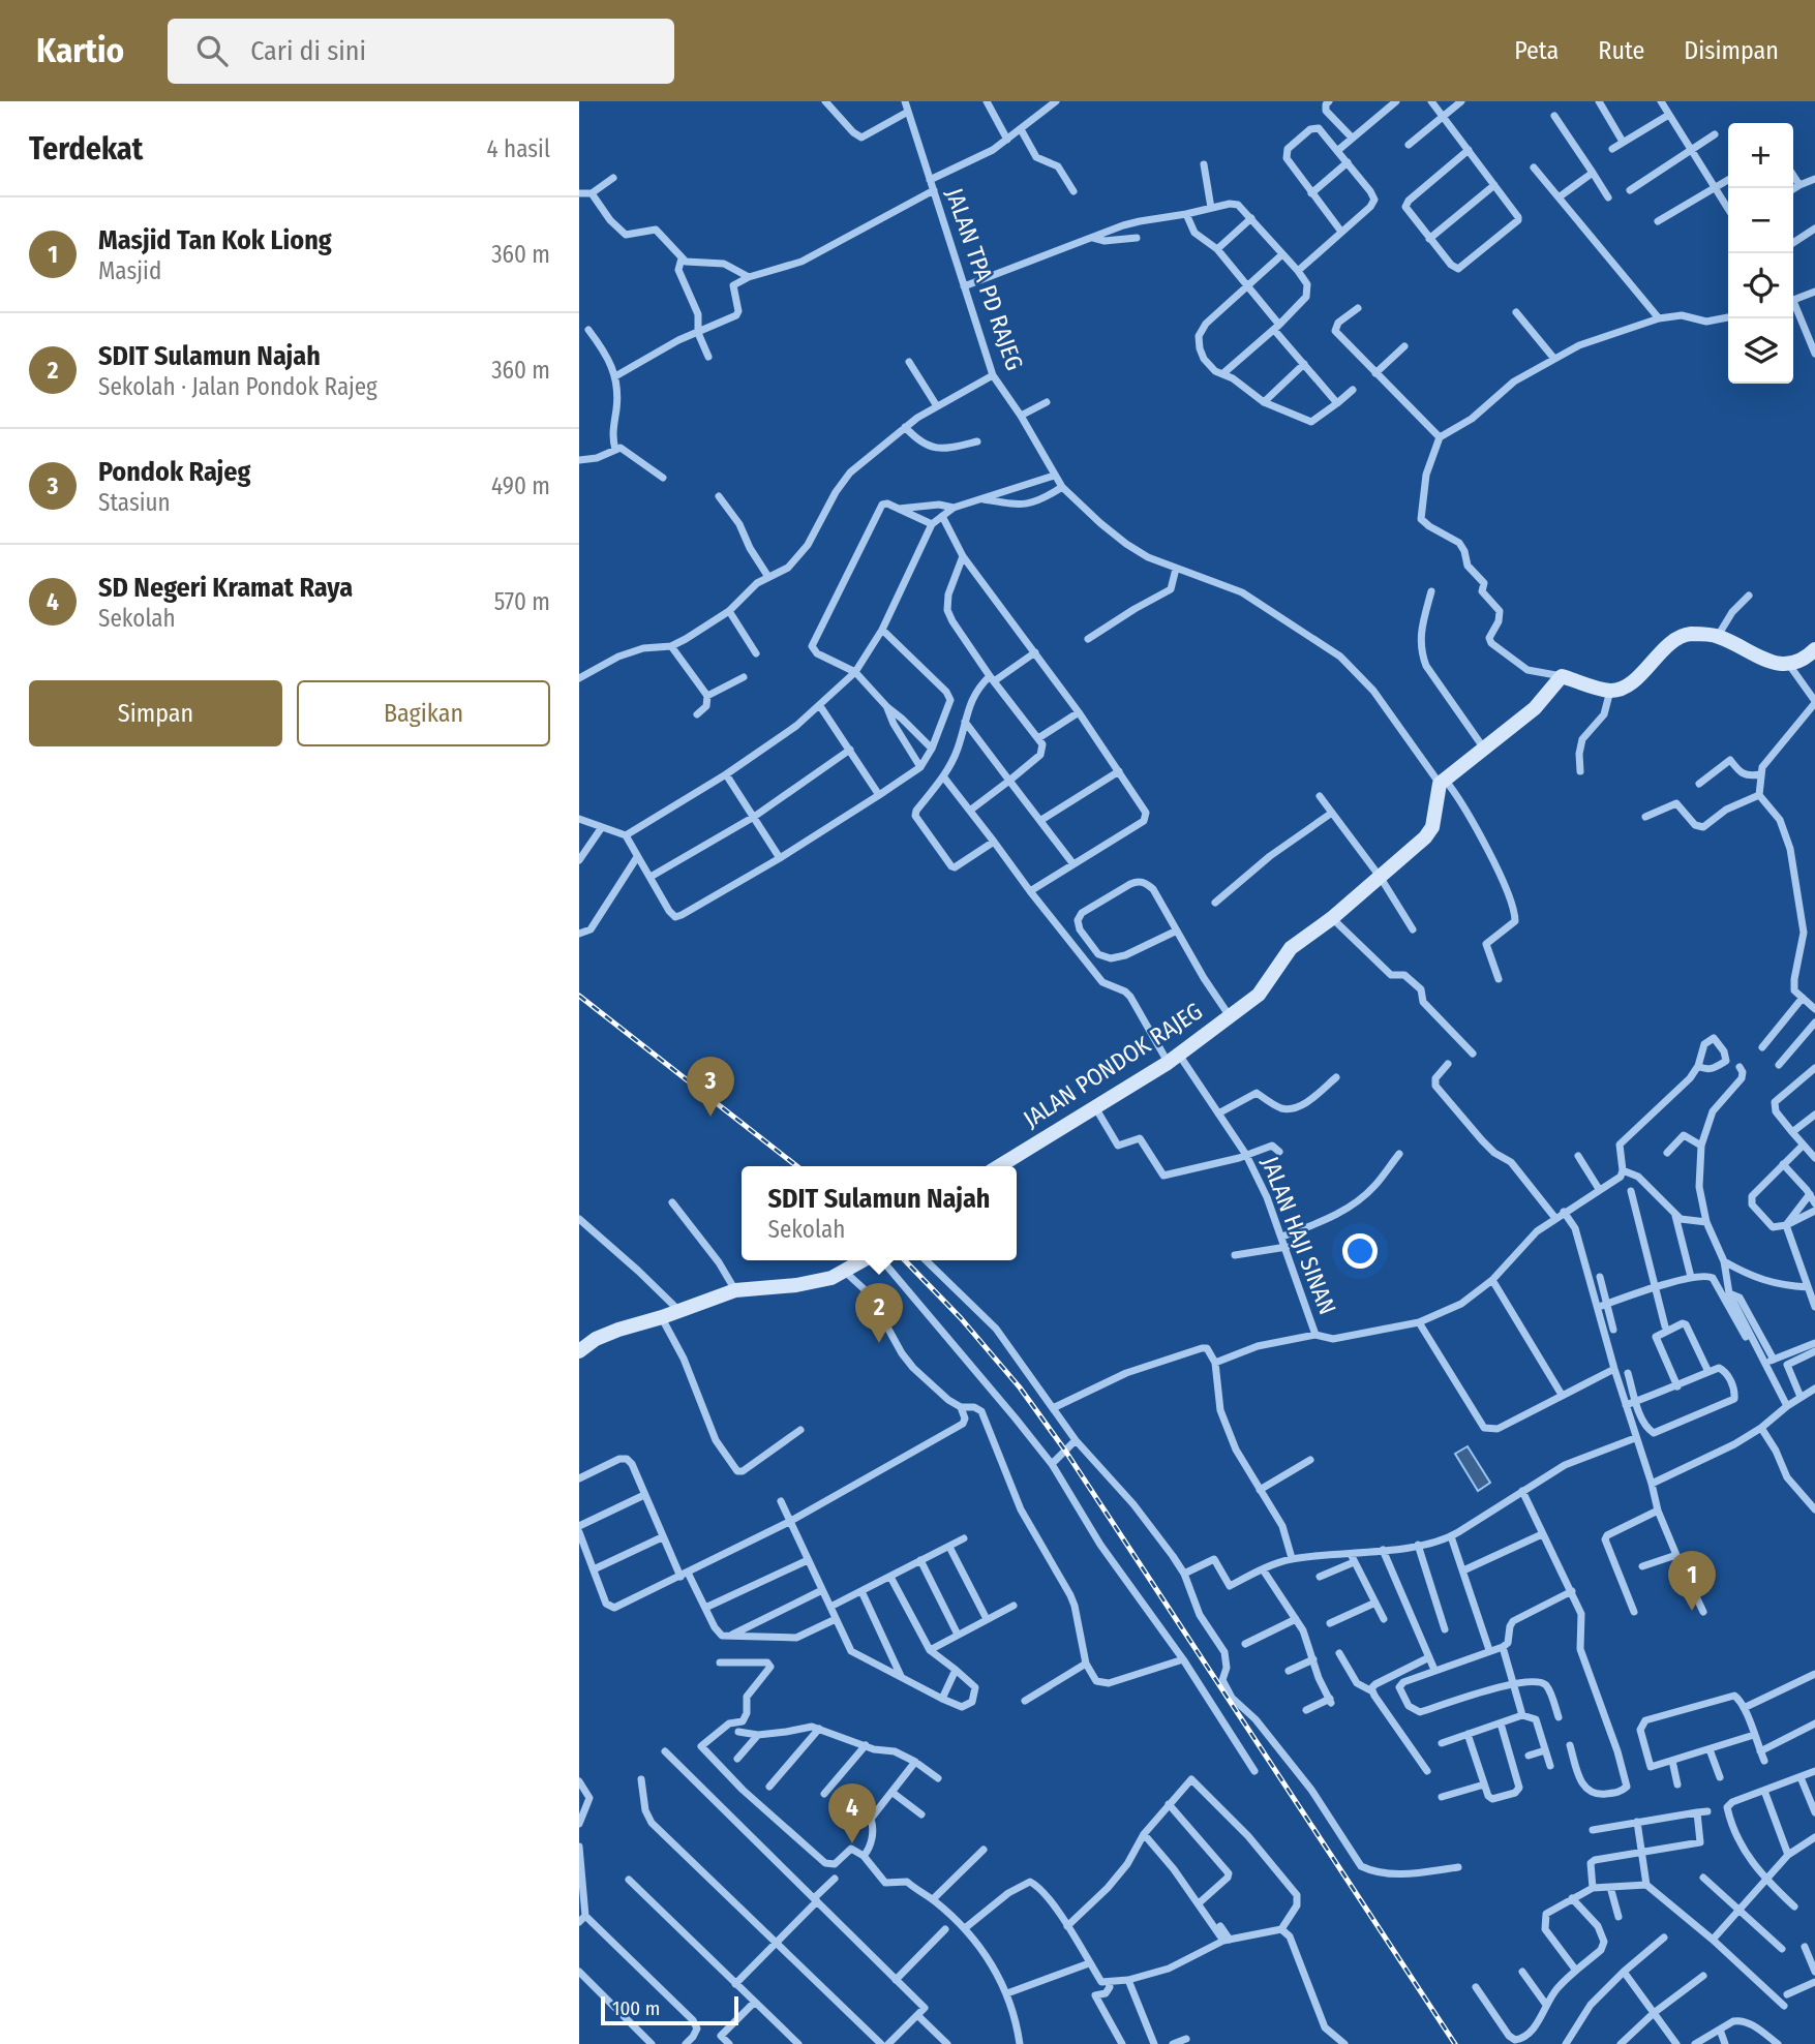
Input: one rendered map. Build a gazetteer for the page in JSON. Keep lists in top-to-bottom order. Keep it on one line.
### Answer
{"streets":{"main road":["JALAN PONDOK RAJEG"],"street":["JALAN TPA PD RAJEG","JALAN HAJI SINAN"]},"crossings":[["JALAN TPA PD RAJEG","JALAN PONDOK RAJEG"],["JALAN PONDOK RAJEG","JALAN HAJI SINAN"]],"scale_bar":"100 m","page":{"header":"Kartio","search":"Cari di sini","nav":["Peta","Rute","Disimpan"],"heading":["Terdekat","4 hasil"],"map_buttons":["+","−"],"list":[{"mark":"1","name":"Masjid Tan Kok Liong","note":"Masjid","value":"360 m"},{"mark":"2","name":"SDIT Sulamun Najah","note":"Sekolah · Jalan Pondok Rajeg","value":"360 m"},{"mark":"3","name":"Pondok Rajeg","note":"Stasiun","value":"490 m"},{"mark":"4","name":"SD Negeri Kramat Raya","note":"Sekolah","value":"570 m"}],"buttons":["Simpan","Bagikan"],"pins":["3","2","1","4"],"popup":["SDIT Sulamun Najah","Sekolah"],"scale":"100 m"}}
